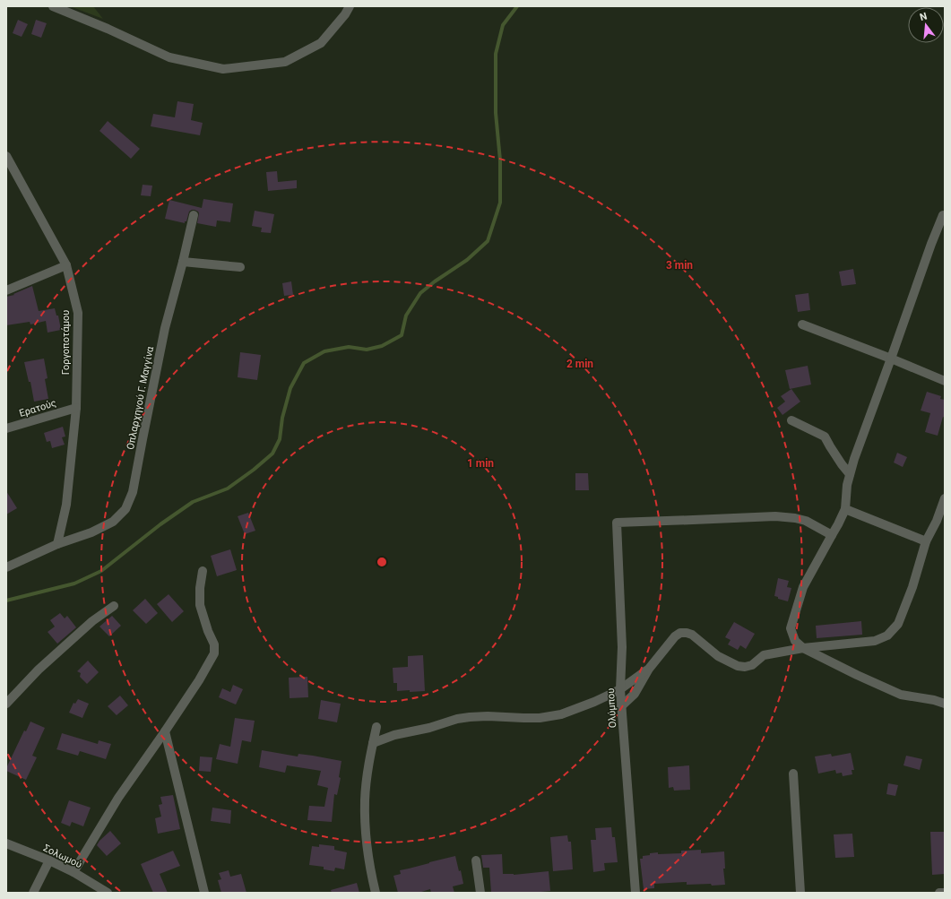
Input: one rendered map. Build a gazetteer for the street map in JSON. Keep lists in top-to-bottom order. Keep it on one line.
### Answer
{"streets":{"street":["Γοργοποτάμου","Οπλαρχηγού Γ. Μαγγίνα","Ερατούς","Ολύμπου","Σολωμού"]},"crossings":[["Γοργοποτάμου","Οπλαρχηγού Γ. Μαγγίνα"],["Γοργοποτάμου","Ερατούς"]],"north":"top","rings":["3 min","2 min","1 min"]}
